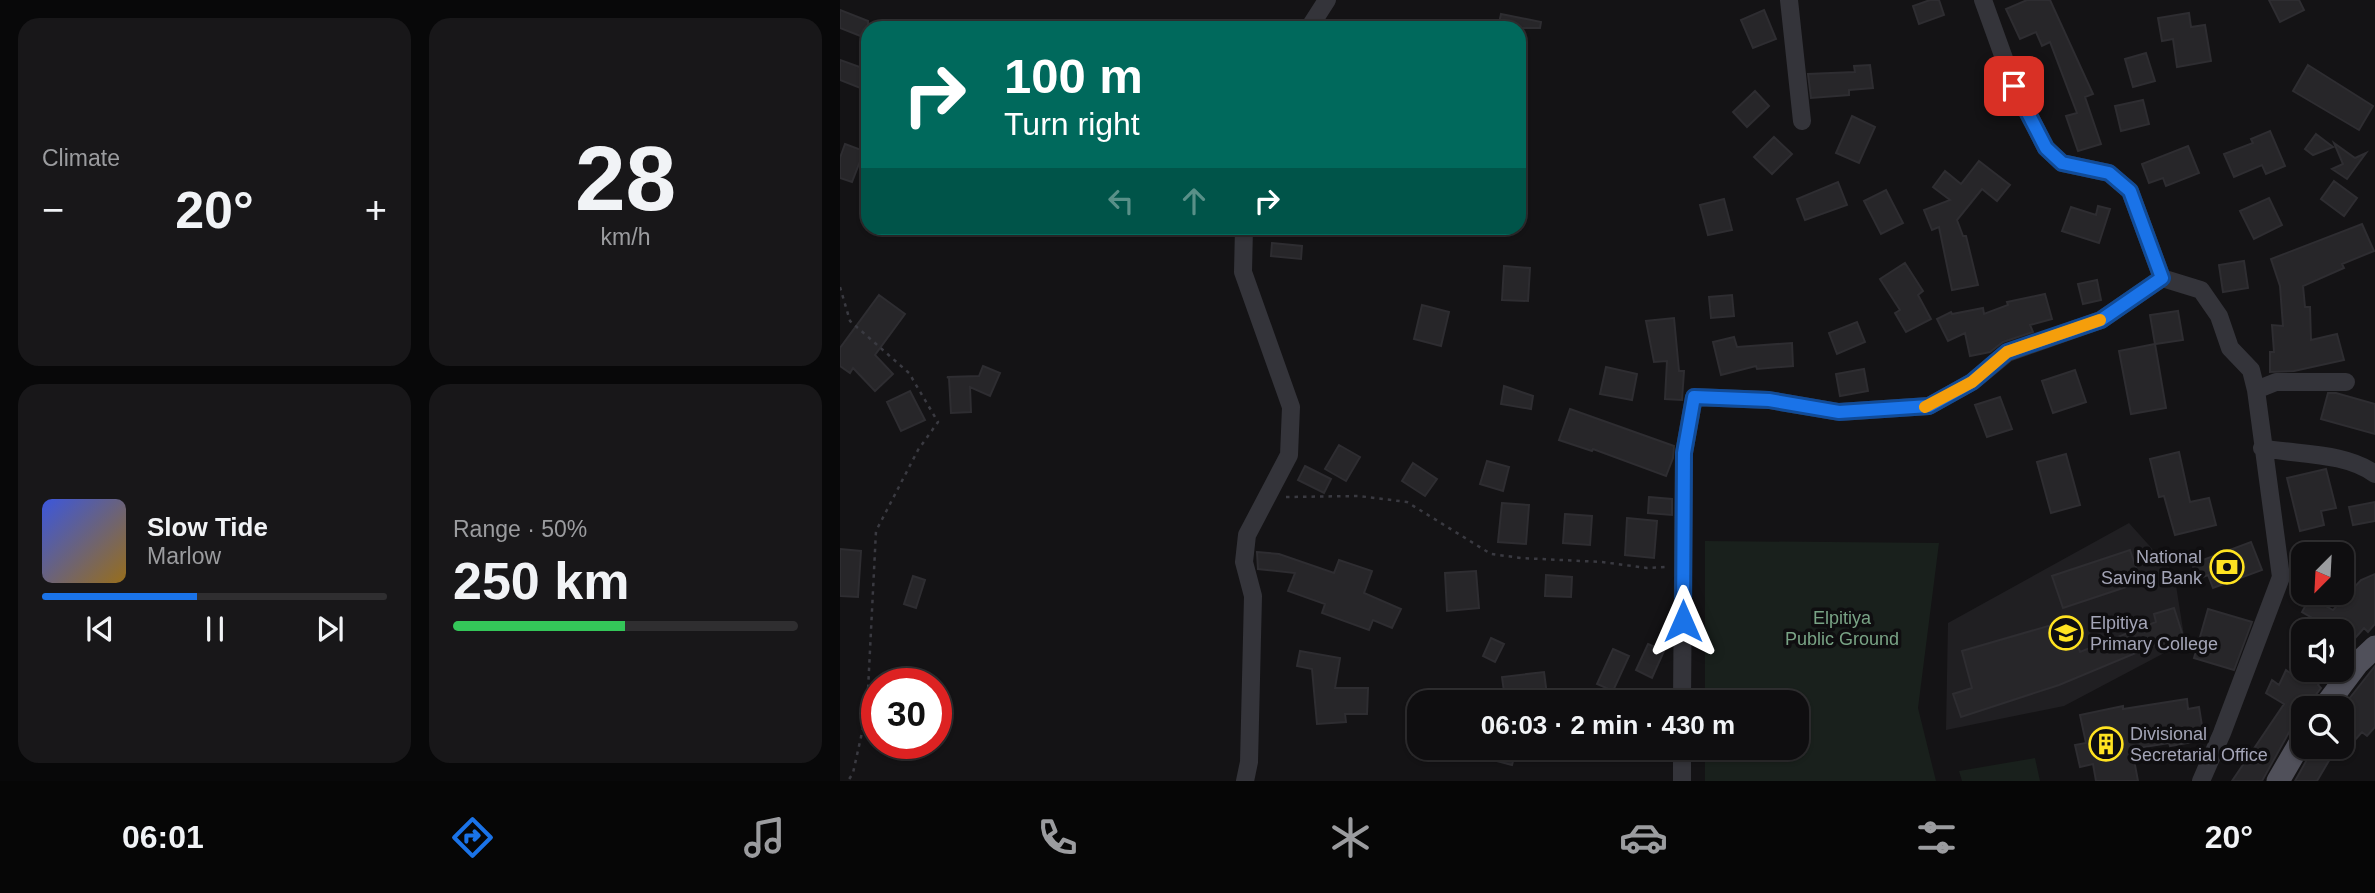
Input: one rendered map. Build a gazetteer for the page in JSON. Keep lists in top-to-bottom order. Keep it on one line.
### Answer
{"parks":["Elpitiya Public Ground"],"places":{"bank":["National Saving Bank"],"school or university":["Elpitiya Primary College"],"building":["Divisional Secretarial Office"]},"north":"bottom left","page":{"tile":["Climate",["28","km/h"],["Range · 50%","250 km"]],"turn":["100 m","Turn right"],"heat":["−","20°","+"],"song":["Slow Tide","Marlow"],"limit":"30","trip":"06:03 · 2 min · 430 m","tabs":["06:01","20°"]}}
